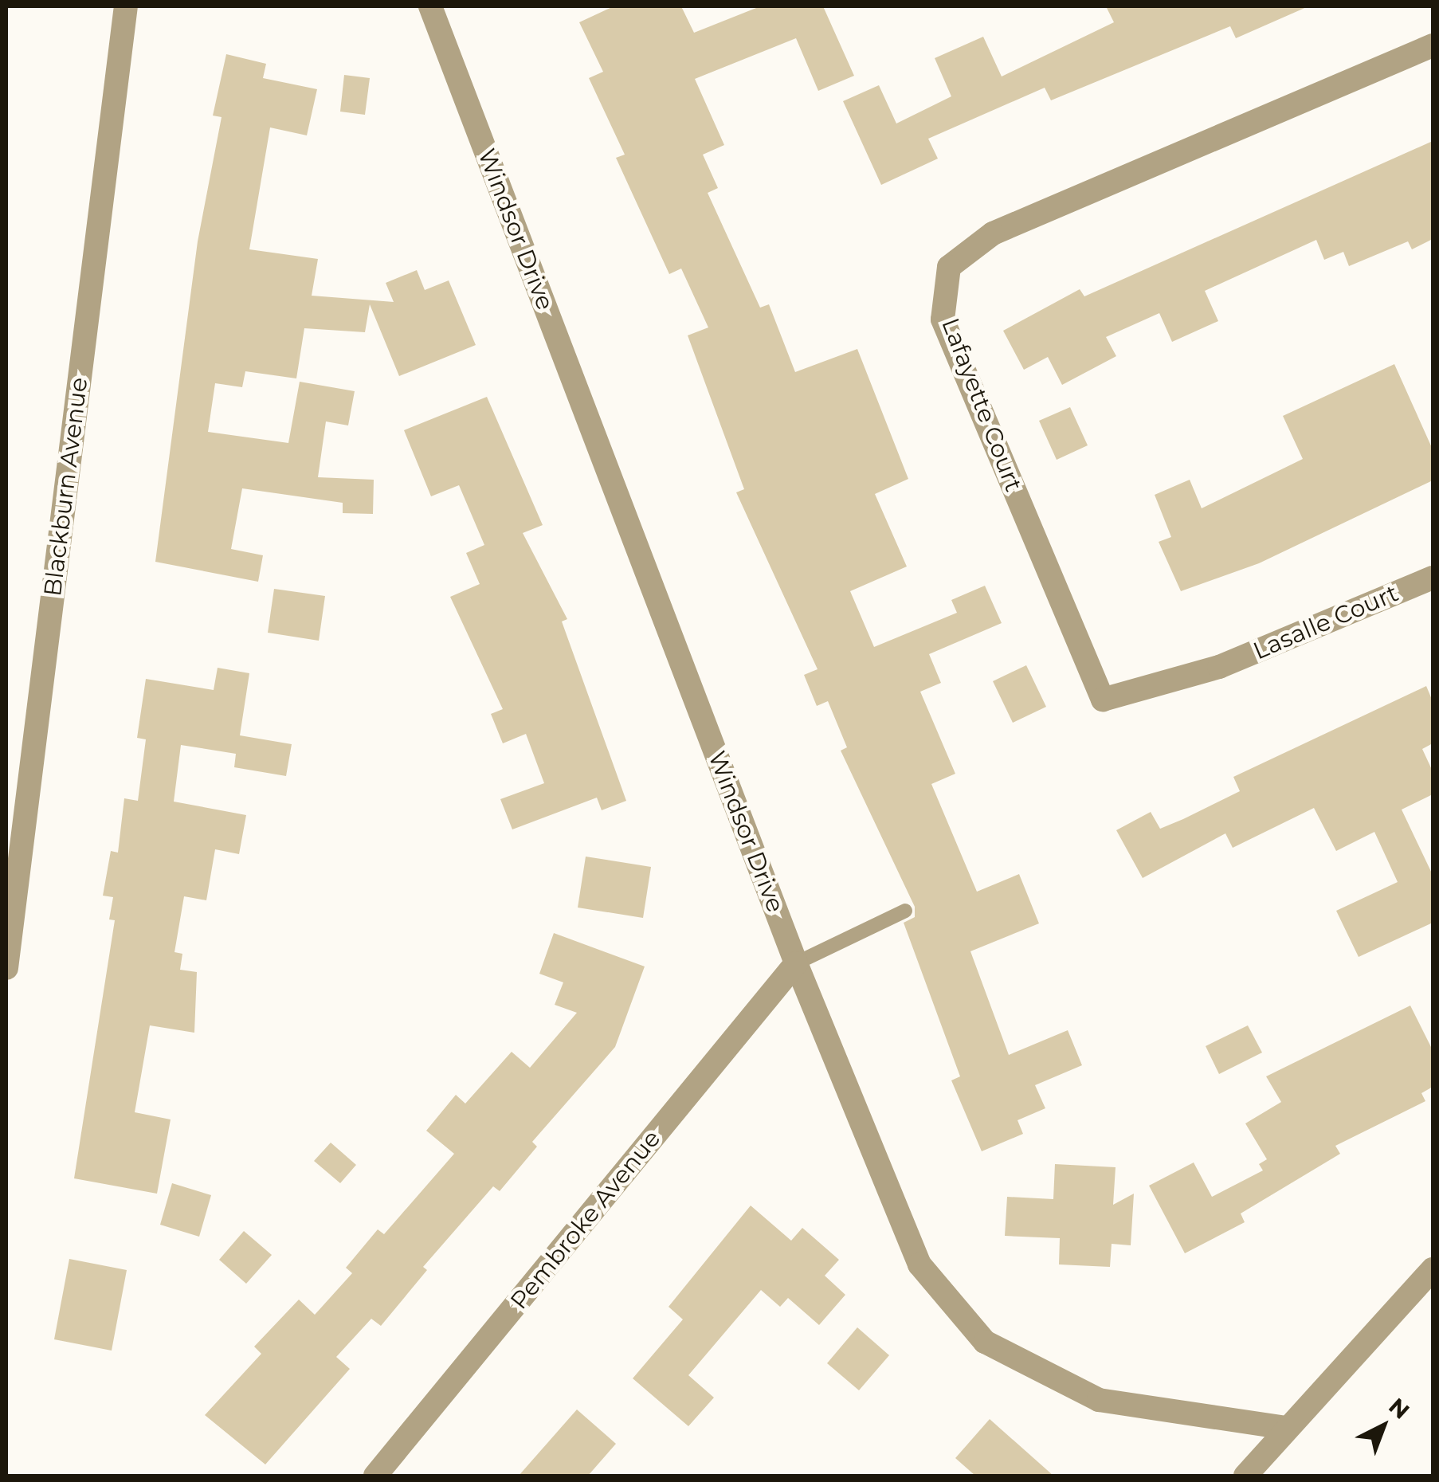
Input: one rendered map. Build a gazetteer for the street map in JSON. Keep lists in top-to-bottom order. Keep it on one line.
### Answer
{"streets":{"street":["Windsor Drive","Lafayette Court","Blackburn Avenue","Lasalle Court","Pembroke Avenue"]},"crossings":[["Windsor Drive","Pembroke Avenue"],["Lafayette Court","Lasalle Court"]],"north":"top right"}
